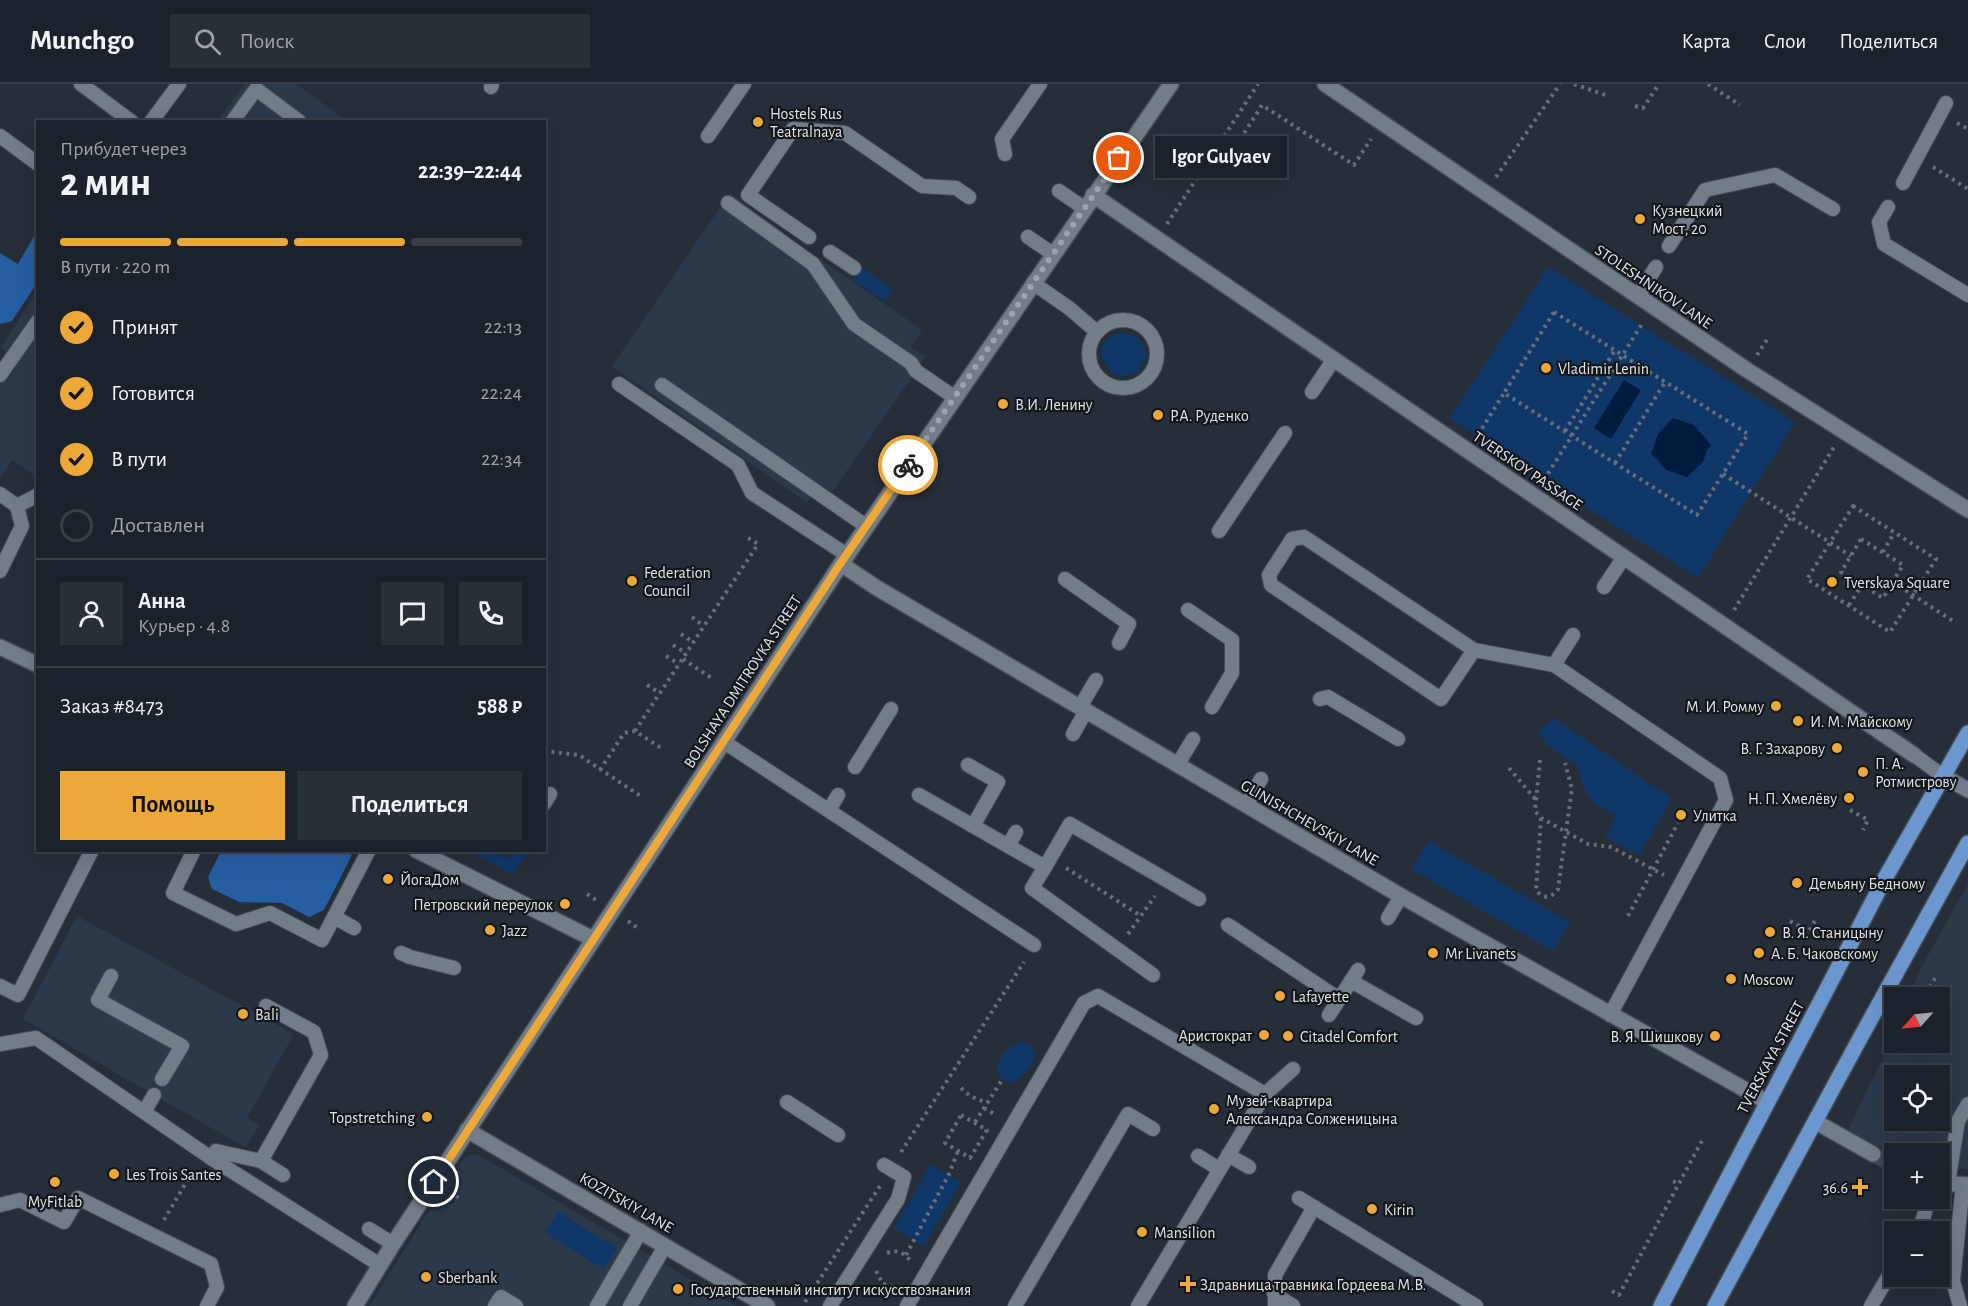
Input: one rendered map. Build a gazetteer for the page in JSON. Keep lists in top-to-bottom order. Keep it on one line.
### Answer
{"streets":{"main road":["TVERSKAYA STREET"],"street":["STOLESHNIKOV LANE","TVERSKOY PASSAGE","BOLSHAYA DMITROVKA STREET","GLINISHCHEVSKIY LANE","KOZITSKIY LANE"]},"crossings":[["TVERSKOY PASSAGE","BOLSHAYA DMITROVKA STREET"],["TVERSKOY PASSAGE","TVERSKAYA STREET"],["BOLSHAYA DMITROVKA STREET","GLINISHCHEVSKIY LANE"],["BOLSHAYA DMITROVKA STREET","KOZITSKIY LANE"],["GLINISHCHEVSKIY LANE","TVERSKAYA STREET"]],"places":{"other":["Hostels Rus Teatralnaya","Igor Gulyaev","Кузнецкий Мост, 20","Vladimir Lenin","В.И. Ленину","Р.А. Руденко","Federation Council","Tverskaya Square","М. И. Ромму","И. М. Майскому","В. Г. Захарову","П. А. Ротмистрову","Н. П. Хмелёву","Улитка","ЙогаДом","Демьяну Бедному","Петровский переулок","Jazz","В. Я. Станицыну","Mr Livanets","А. Б. Чаковскому","Moscow","Lafayette","Bali","Аристократ","Citadel Comfort","В. Я. Шишкову","Музей-квартира Александра Солженицына","Topstretching","Les Trois Santes","MyFitlab","Kirin","Mansilion","Sberbank","Государственный институт искусствознания"],"health":["36.6","Здравница травника Гордеева М.В."]},"north":"bottom left","page":{"header":"Munchgo","search":"Поиск","nav":["Карта","Слои","Поделиться"],"heading":["2 мин","Прибудет через","22:39–22:44"],"panel":["Анна","Курьер · 4.8","Заказ #8473","588 ₽"],"bubble":"Igor Gulyaev","bar":"В пути · 220 m","list":[["Принят","22:13"],["Готовится","22:24"],["В пути","22:34"],"Доставлен"],"buttons":["Помощь","Поделиться"],"map_buttons":["+","−"]}}
